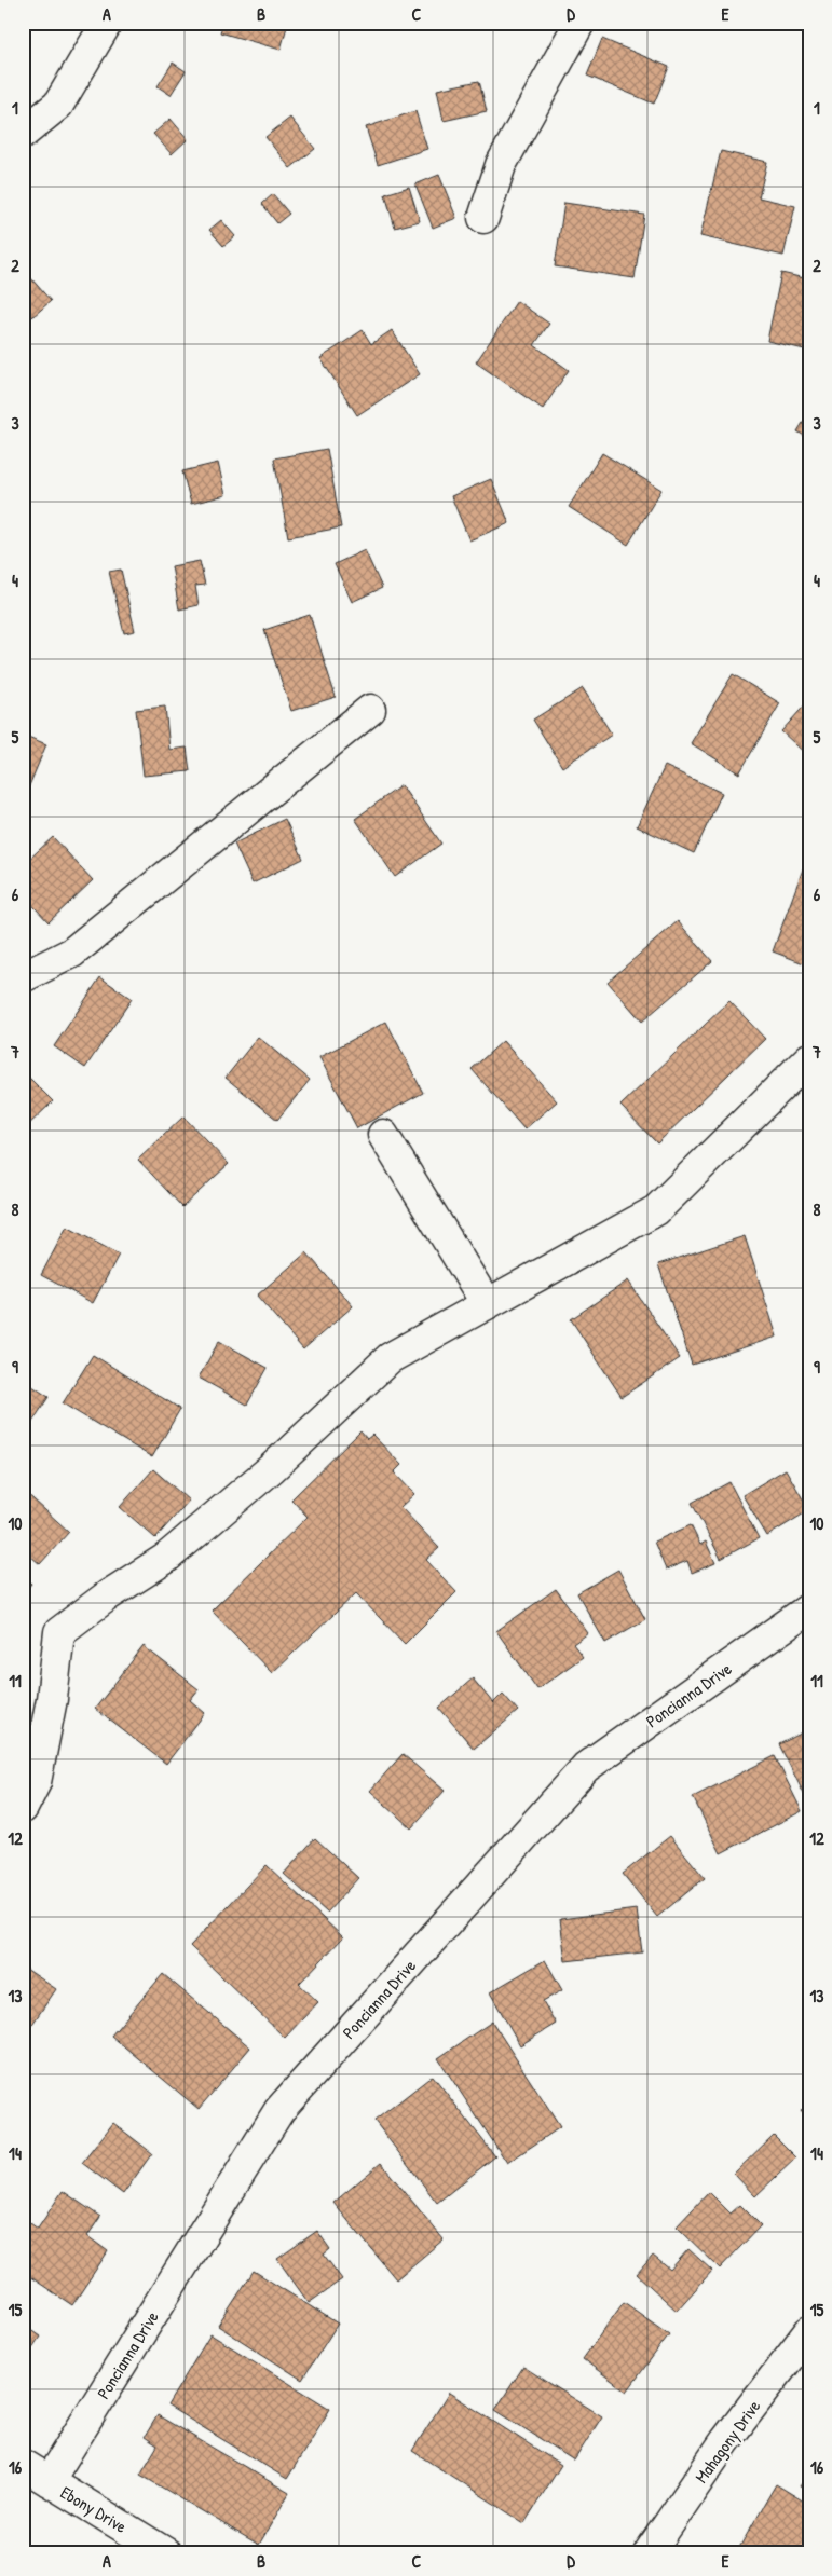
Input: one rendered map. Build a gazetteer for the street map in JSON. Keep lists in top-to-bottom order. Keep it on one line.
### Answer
{"streets":{"street":["Poncianna Drive","Mahagony Drive","Ebony Drive"]},"crossings":[["Poncianna Drive","Ebony Drive"]],"grid":{"columns":["A","B","C","D","E"],"rows":["1","2","3","4","5","6","7","8","9","10","11","12","13","14","15","16"]}}
